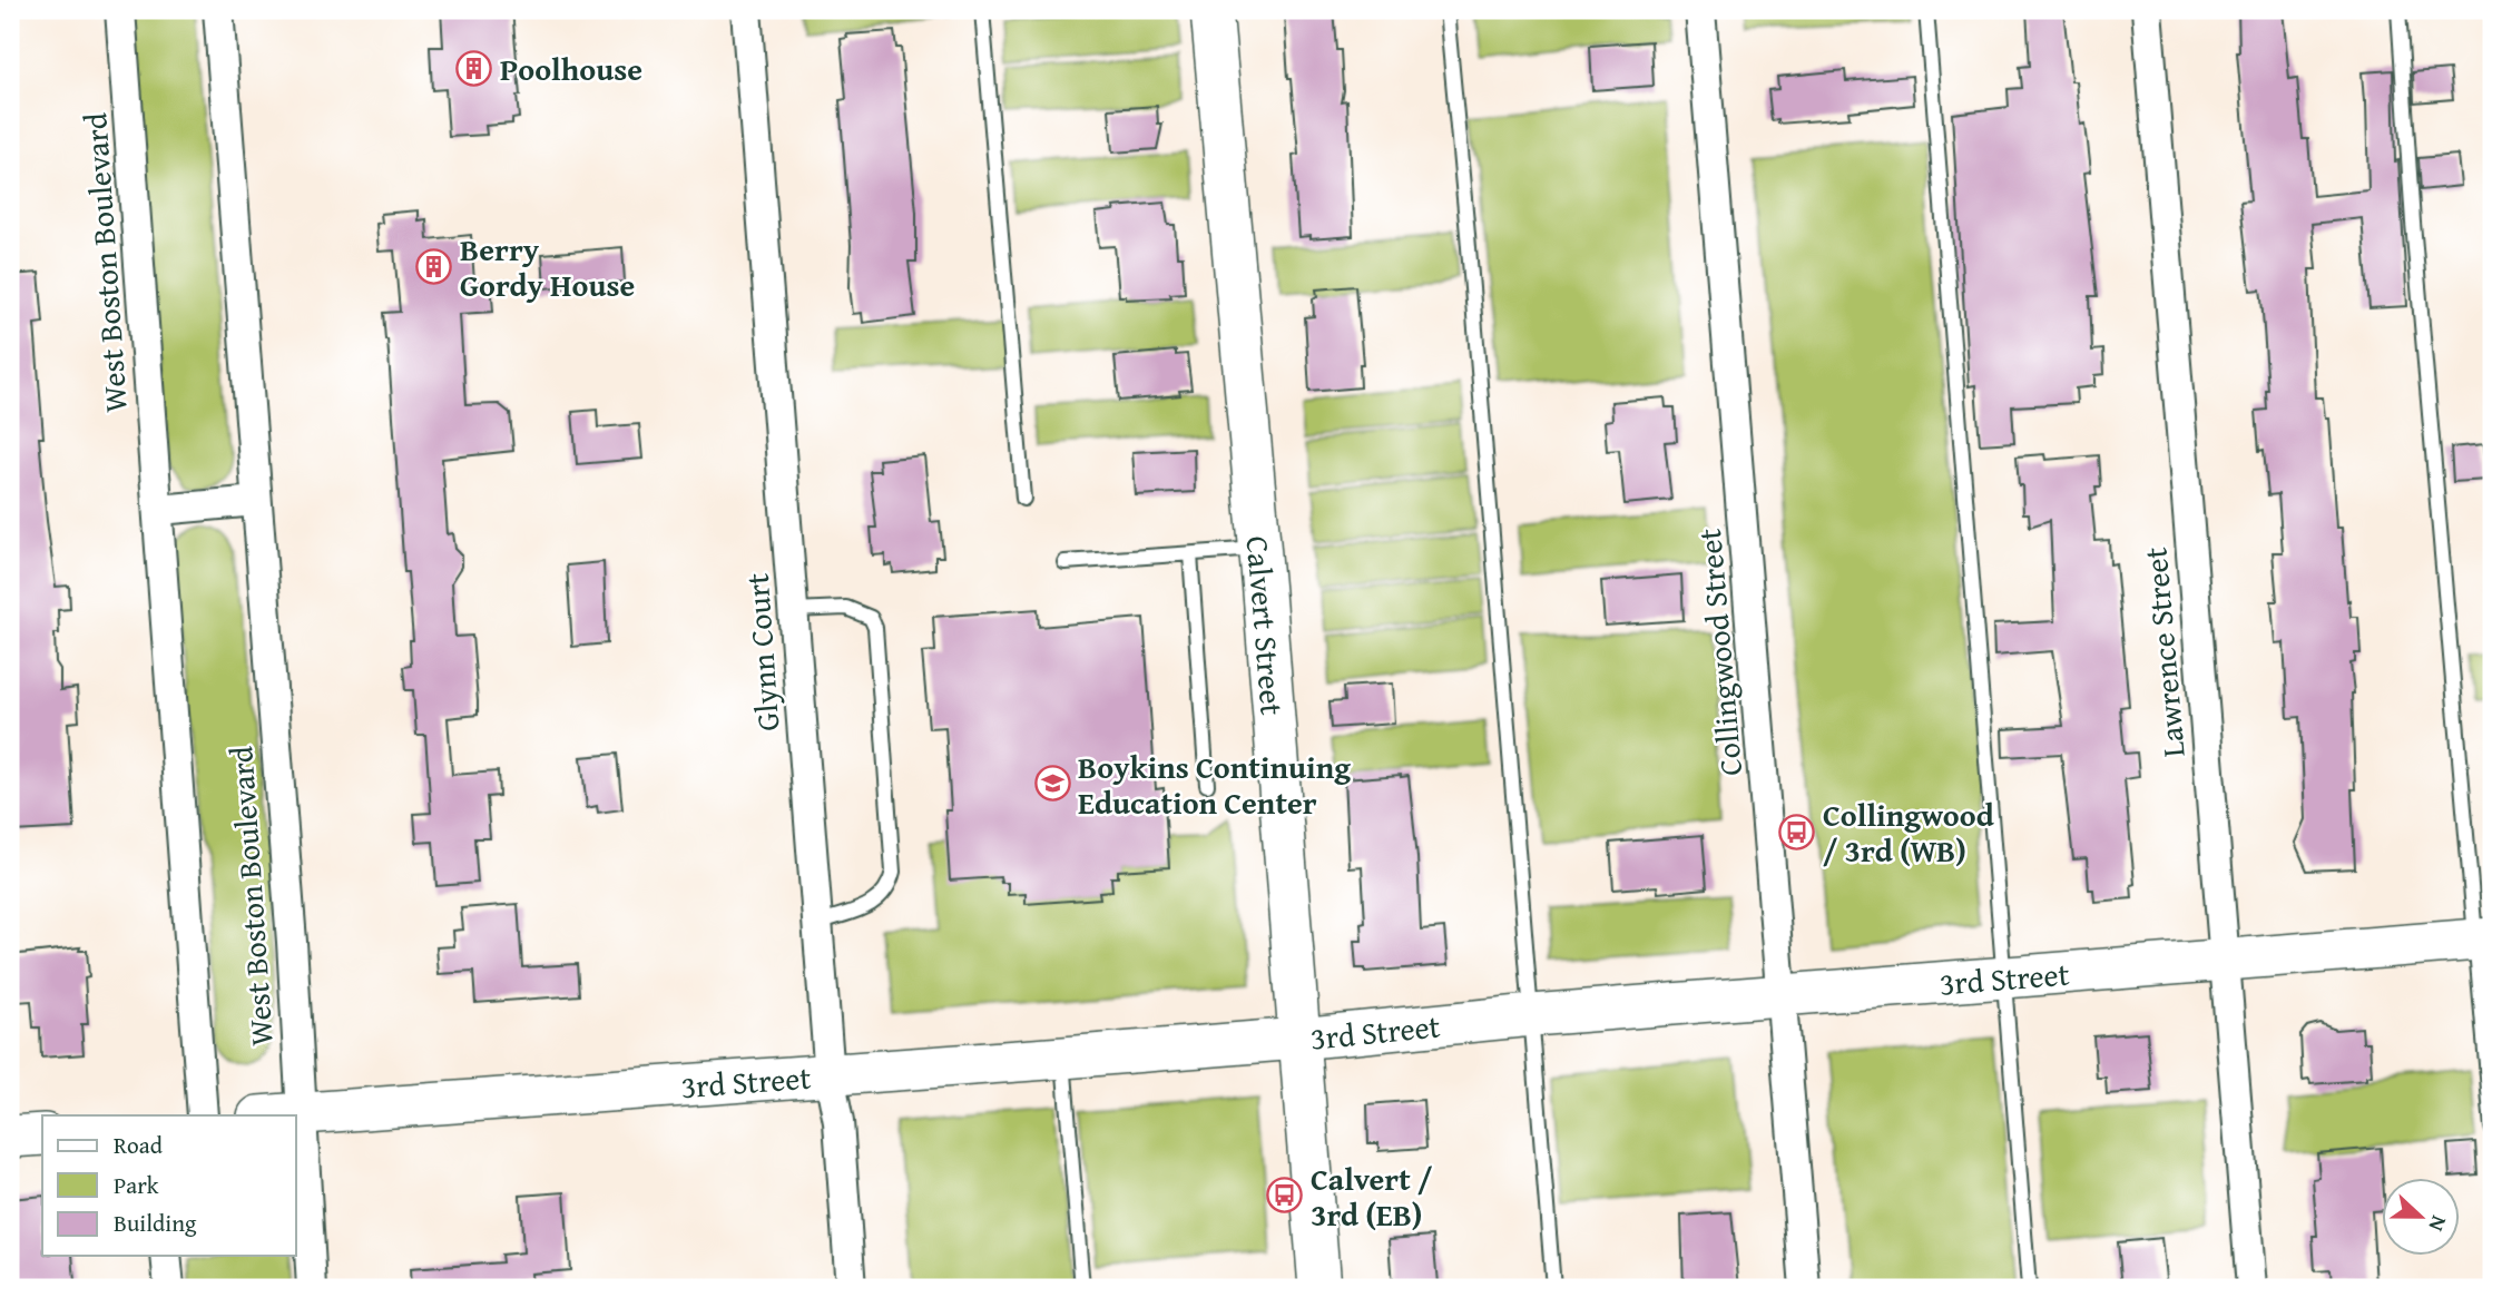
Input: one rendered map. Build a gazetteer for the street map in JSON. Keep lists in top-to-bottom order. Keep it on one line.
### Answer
{"streets":{"street":["West Boston Boulevard","Calvert Street","Glynn Court","Collingwood Street","Lawrence Street","3rd Street"]},"crossings":[["West Boston Boulevard","3rd Street"],["Calvert Street","3rd Street"],["Glynn Court","3rd Street"],["Collingwood Street","3rd Street"],["Lawrence Street","3rd Street"]],"places":{"building":["Poolhouse","Berry Gordy House"],"school or university":["Boykins Continuing Education Center"],"bus stop":["Collingwood / 3rd (WB)","Calvert / 3rd (EB)"]},"legend":["Road","Park","Building"],"north":"right"}
